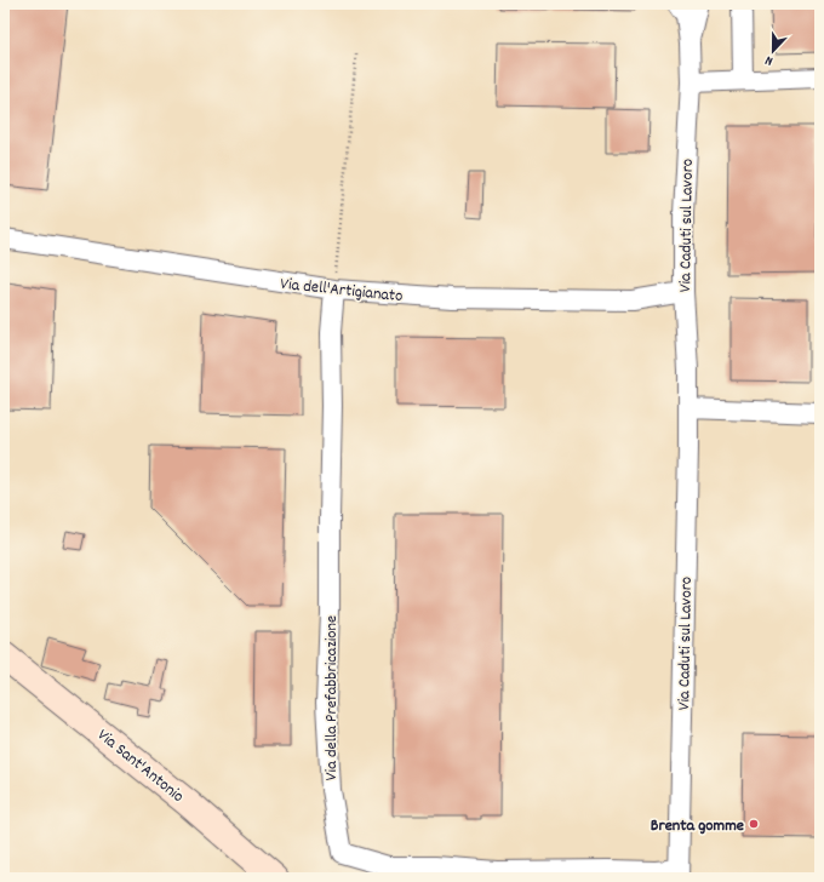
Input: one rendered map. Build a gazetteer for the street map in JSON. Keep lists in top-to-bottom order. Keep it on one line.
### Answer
{"streets":{"main road":["Via Sant'Antonio"],"street":["Via Caduti sul Lavoro","Via dell'Artigianato","Via della Prefabbricazione"]},"crossings":[["Via Caduti sul Lavoro","Via dell'Artigianato"],["Via Caduti sul Lavoro","Via della Prefabbricazione"],["Via dell'Artigianato","Via della Prefabbricazione"]],"places":["Brenta gomme"],"north":"bottom"}
